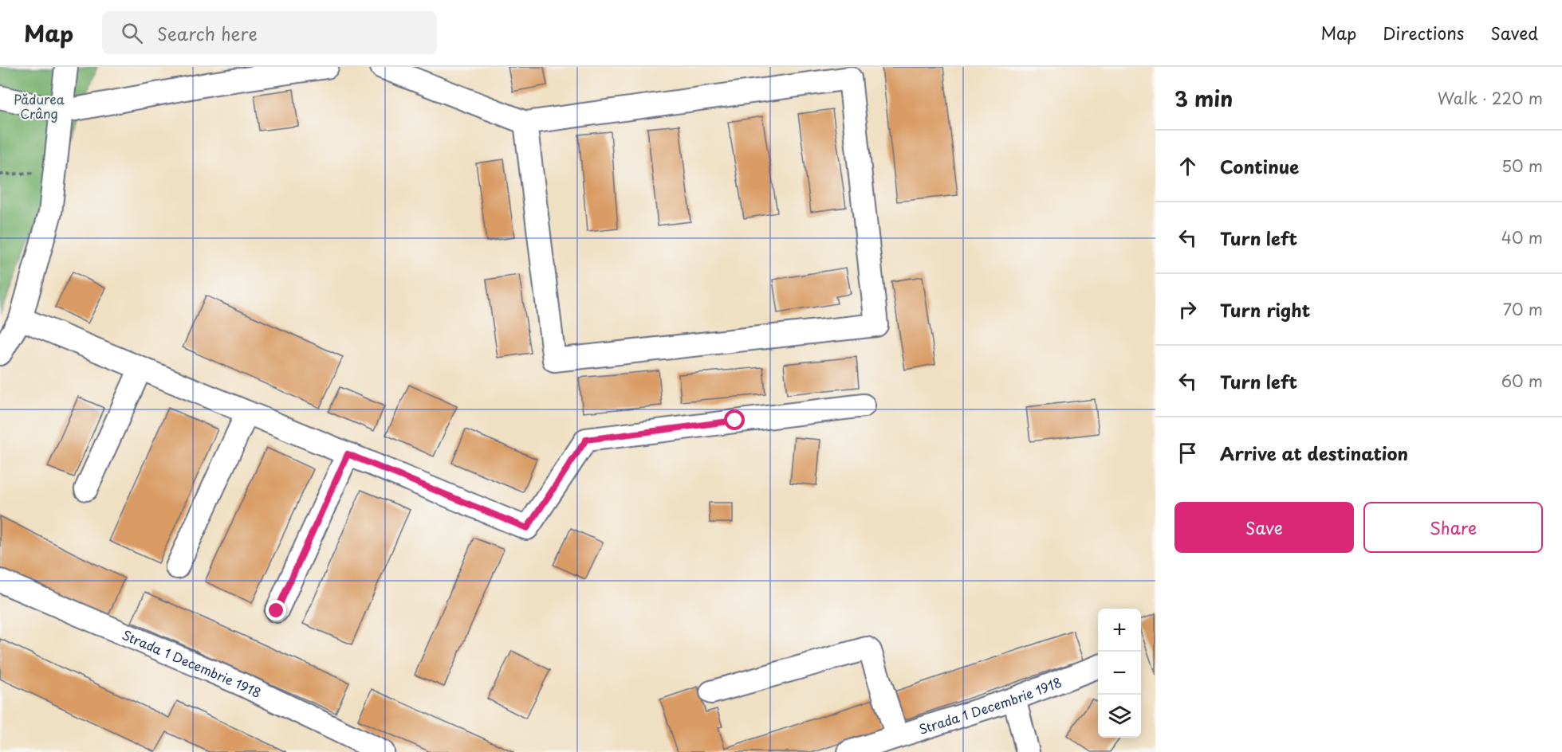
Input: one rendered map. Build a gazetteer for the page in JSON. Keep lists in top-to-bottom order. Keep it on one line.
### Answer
{"streets":{"street":["Strada 1 Decembrie 1918"]},"parks":["Pădurea Crâng"],"page":{"header":"Map","search":"Search here","nav":["Map","Directions","Saved"],"heading":["3 min","Walk · 220 m"],"list":[["Continue","50 m"],["Turn left","40 m"],["Turn right","70 m"],["Turn left","60 m"],"Arrive at destination"],"buttons":["Save","Share"],"map_buttons":["+","−"]}}
